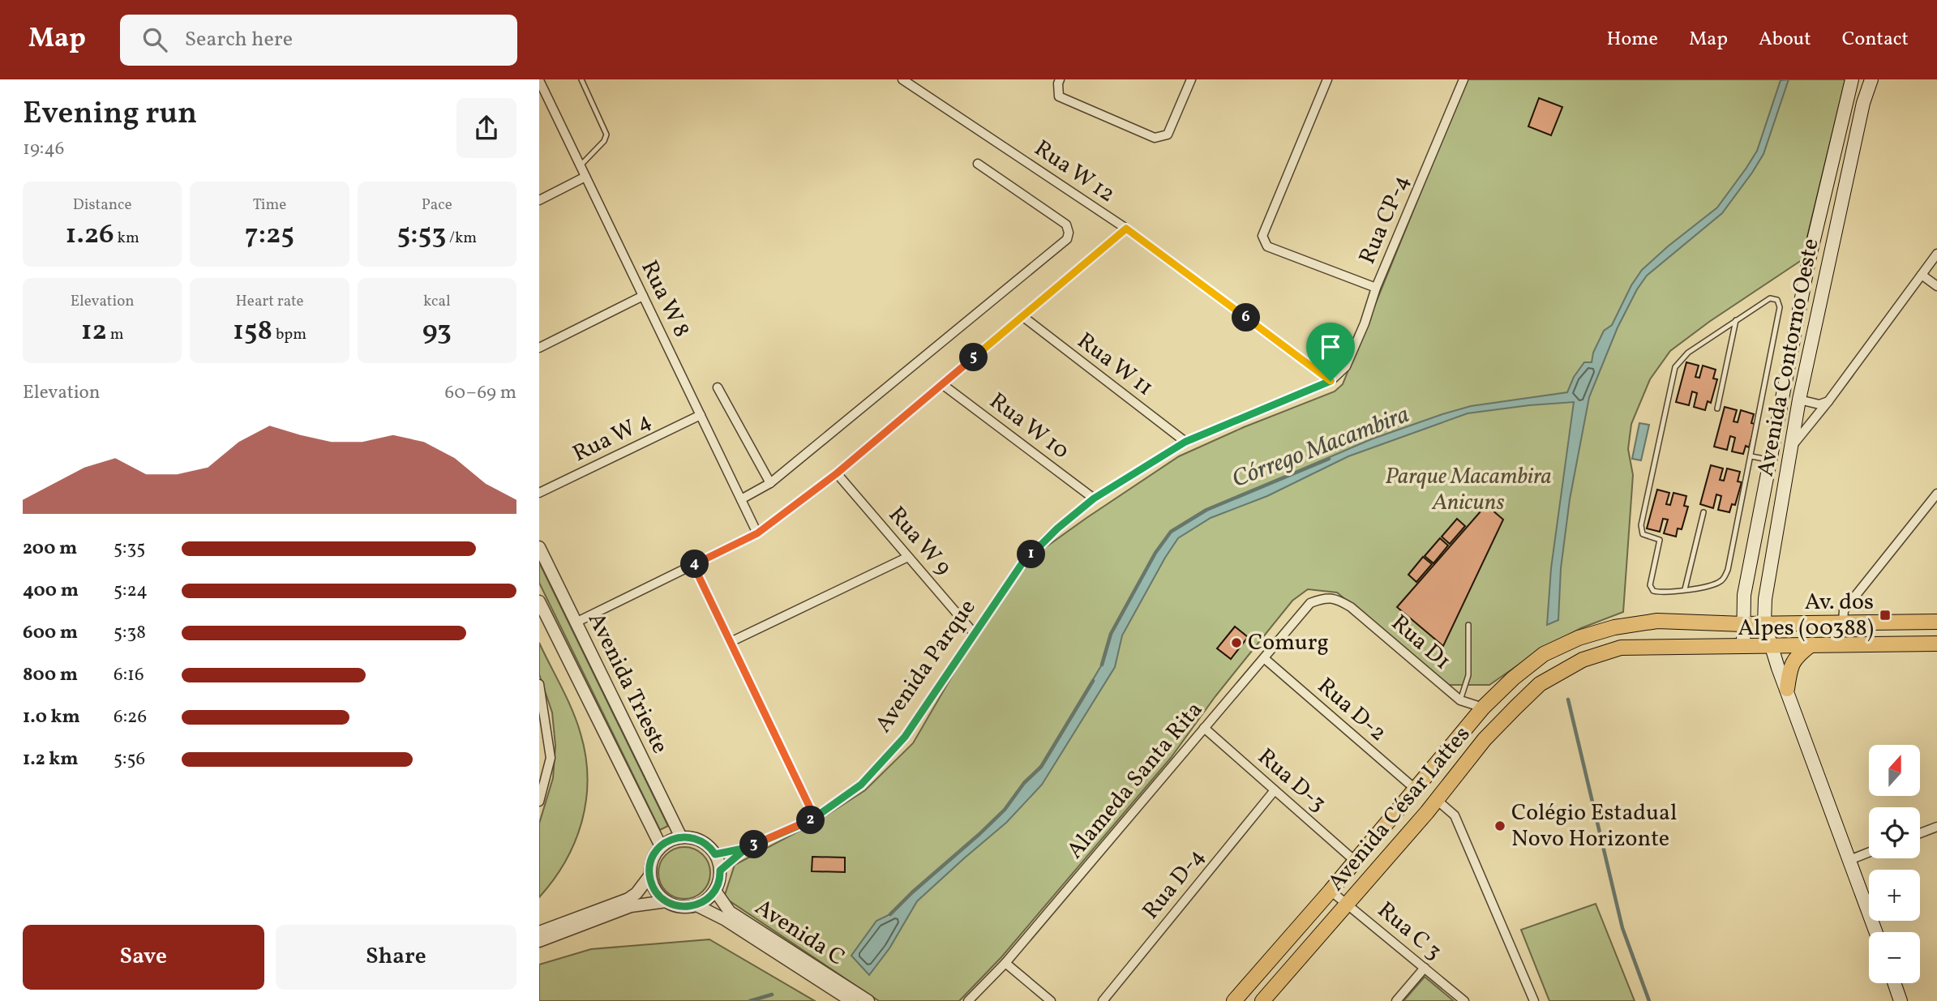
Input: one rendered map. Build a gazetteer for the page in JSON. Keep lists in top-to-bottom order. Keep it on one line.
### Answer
{"streets":{"main road":["Avenida Contorno Oeste","Avenida César Lattes"],"street":["Rua W 12","Rua CP-4","Rua W 8","Rua W 11","Rua W 10","Rua W 4","Rua W 9","Rua D1","Avenida Parque","Avenida Trieste","Rua D-2","Alameda Santa Rita","Rua D-3","Rua D-4","Rua C 3","Avenida C"]},"crossings":[["Rua W 12","Avenida Parque"],["Rua CP-4","Avenida Parque"],["Rua W 8","Rua W 4"],["Avenida Contorno Oeste","Avenida César Lattes"],["Rua W 11","Avenida Parque"],["Rua W 10","Avenida Parque"],["Rua W 9","Avenida Parque"],["Rua D1","Alameda Santa Rita"],["Rua D1","Avenida César Lattes"],["Avenida Parque","Avenida Trieste"],["Avenida Parque","Avenida C"],["Avenida Trieste","Avenida C"],["Rua D-2","Alameda Santa Rita"],["Rua D-2","Avenida César Lattes"],["Alameda Santa Rita","Rua D-3"],["Rua D-3","Avenida César Lattes"],["Rua D-3","Rua D-4"],["Avenida César Lattes","Rua C 3"]],"water":["Córrego Macambira"],"parks":["Parque Macambira Anicuns"],"places":{"transit":["Av. dos Alpes (00388)"],"other":["Comurg","Colégio Estadual Novo Horizonte"]},"north":"top","page":{"header":"Map","search":"Search here","nav":["Home","Map","About","Contact"],"heading":["Evening run","19:46"],"stats":[["Distance","1.26 km"],["Time","7:25"],["Pace","5:53 /km"],["Elevation","12 m"],["Heart rate","158 bpm"],["kcal","93"]],"pins":["6","5","1","4","2","3"],"chart":["Elevation","60–69 m"],"list":[{"name":"200 m","note":"5:35"},{"name":"400 m","note":"5:24"},{"name":"600 m","note":"5:38"},{"name":"800 m","note":"6:16"},{"name":"1.0 km","note":"6:26"},{"name":"1.2 km","note":"5:56"}],"map_buttons":["+","−"],"buttons":["Save","Share"]}}
